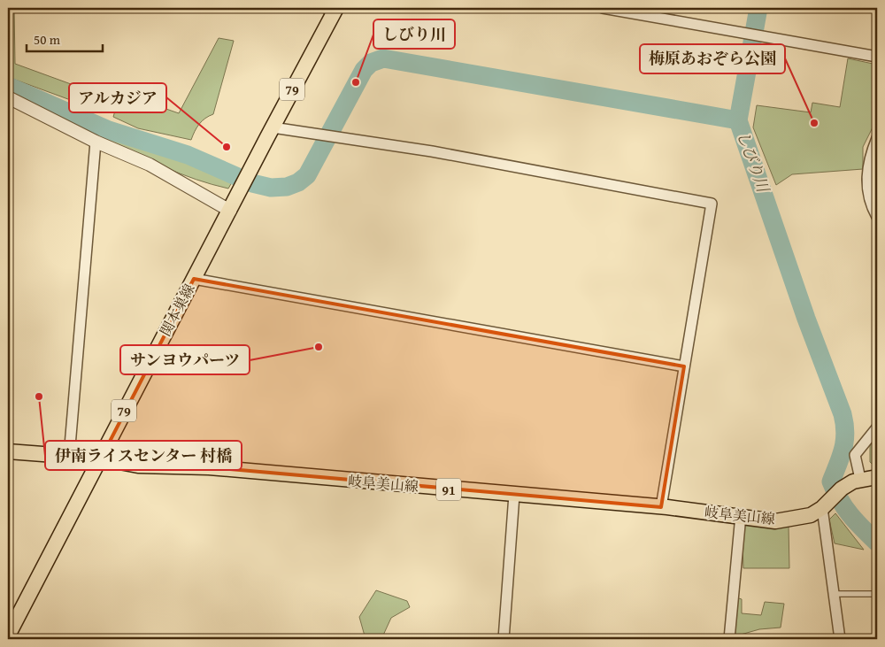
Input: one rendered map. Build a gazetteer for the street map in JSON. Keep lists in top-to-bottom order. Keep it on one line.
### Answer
{"streets":{"main road":["79","関本巣線","岐阜美山線","91"]},"crossings":[["関本巣線","岐阜美山線"]],"water":["しびり川"],"places":["しびり川","梅原あおぞら公園","アルカジア","サンヨウパーツ","伊南ライスセンター 村橋"],"scale_bar":"50 m"}
